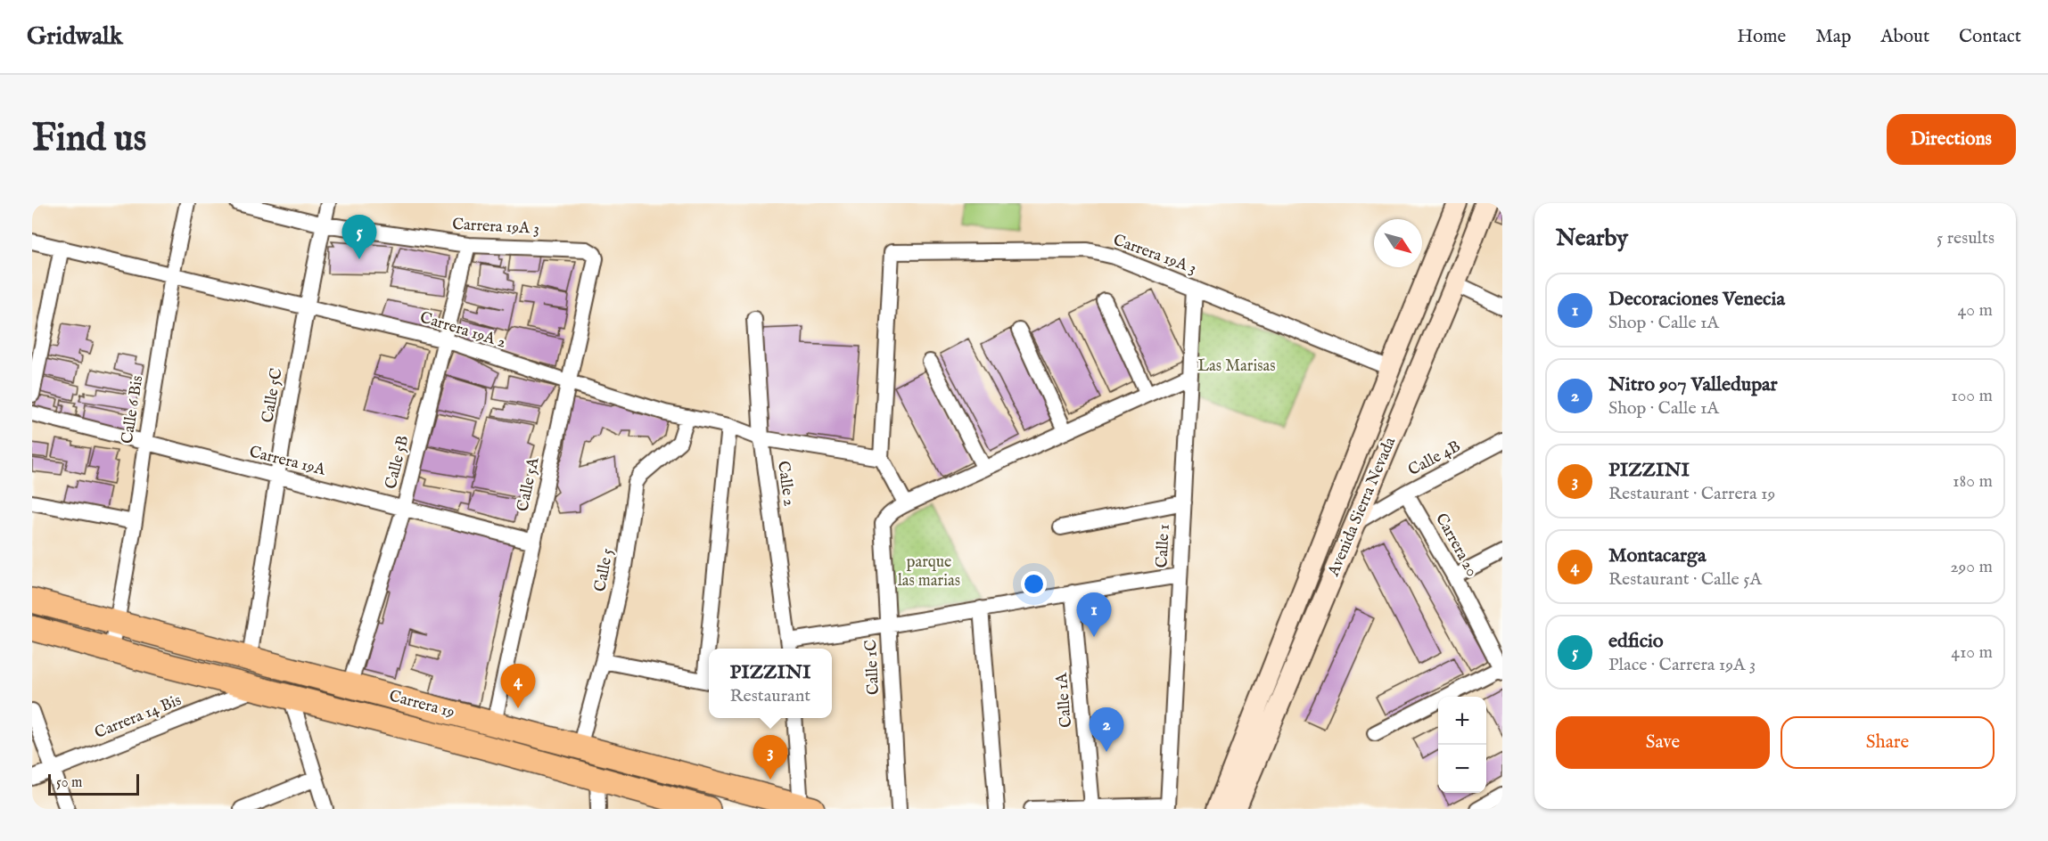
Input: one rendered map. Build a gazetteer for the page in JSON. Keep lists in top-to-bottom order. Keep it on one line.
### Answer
{"streets":{"highway":["Carrera 19"],"main road":["Avenida Sierra Nevada"],"street":["Carrera 19A 3","Carrera 19A 2","Calle 5C","Calle 6 Bis","Calle 4B","Carrera 19A","Calle 5B","Calle 2","Calle 5A","Carrera 20","Calle 1","Calle 5","Calle 1C","Calle 1A","Carrera 14 Bis"]},"crossings":[["Carrera 19A 3","Carrera 19A 2"],["Carrera 19A 3","Calle 5C"],["Carrera 19A 3","Calle 5B"],["Carrera 19A 3","Calle 5A"],["Carrera 19A 3","Avenida Sierra Nevada"],["Carrera 19A 3","Calle 1"],["Carrera 19A 2","Calle 5C"],["Carrera 19A 2","Calle 6 Bis"],["Carrera 19A 2","Calle 5B"],["Carrera 19A 2","Calle 2"],["Carrera 19A 2","Calle 5A"],["Carrera 19A 2","Calle 5"],["Calle 5C","Carrera 19A"],["Calle 5C","Carrera 19"],["Calle 6 Bis","Carrera 19A"],["Calle 6 Bis","Carrera 19"],["Calle 4B","Avenida Sierra Nevada"],["Calle 4B","Carrera 20"],["Carrera 19A","Calle 5B"],["Carrera 19A","Calle 5A"],["Calle 5B","Carrera 19"],["Calle 5A","Carrera 19"],["Calle 1","Calle 1A"],["Calle 5","Carrera 19"],["Carrera 19","Carrera 14 Bis"]],"parks":["Las Marisas","parque las marias"],"scale_bar":"50 m","north":"bottom right","page":{"header":"Gridwalk","nav":["Home","Map","About","Contact"],"buttons":["Directions",["Save","Share"]],"title":"Find us","heading":["Nearby","5 results"],"pins":["5","1","4","2","3"],"list":[{"mark":"1","name":"Decoraciones Venecia","note":"Shop · Calle 1A","value":"40 m"},{"mark":"2","name":"Nitro 907 Valledupar","note":"Shop · Calle 1A","value":"100 m"},{"mark":"3","name":"PIZZINI","note":"Restaurant · Carrera 19","value":"180 m"},{"mark":"4","name":"Montacarga","note":"Restaurant · Calle 5A","value":"290 m"},{"mark":"5","name":"edficio","note":"Place · Carrera 19A 3","value":"410 m"}],"popup":["PIZZINI","Restaurant"],"map_buttons":["+","−"],"scale":"50 m"}}
